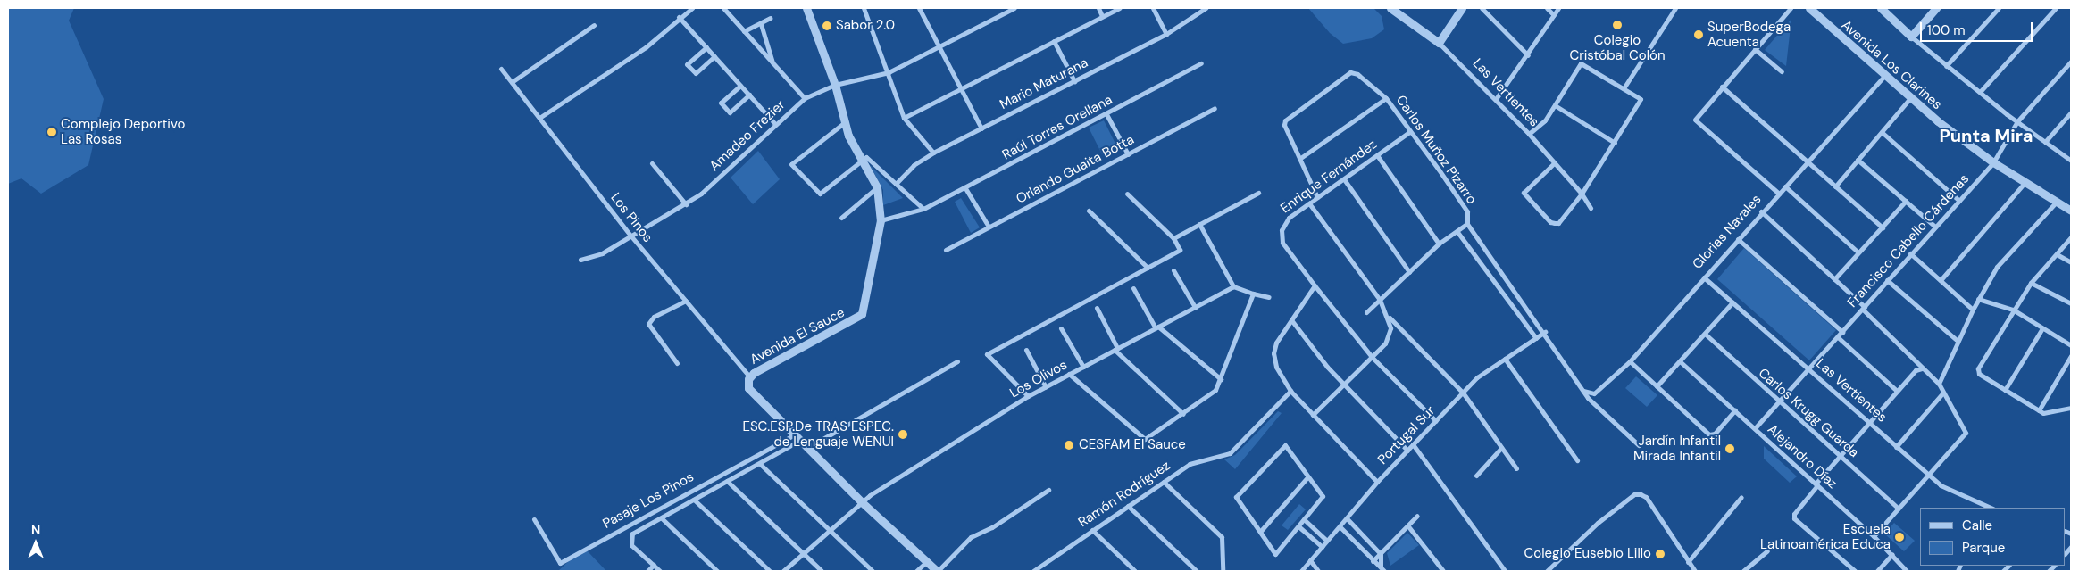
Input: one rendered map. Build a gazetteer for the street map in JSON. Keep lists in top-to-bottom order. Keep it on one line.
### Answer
{"streets":{"street":["Avenida Los Clarines","Mario Maturana","Las Vertientes","Raúl Torres Orellana","Amadeo Frezier","Carlos Muñoz Pizarro","Orlando Guaita Botta","Enrique Fernández","Los Pinos","Glorias Navales","Francisco Cabello Cárdenas","Avenida El Sauce","Los Olivos","Carlos Krugg Guarda","Portugal Sur","Alejandro Díaz","Ramón Rodríguez","Pasaje Los Pinos"]},"crossings":[["Avenida Los Clarines","Glorias Navales"],["Avenida Los Clarines","Francisco Cabello Cárdenas"],["Las Vertientes","Glorias Navales"],["Las Vertientes","Francisco Cabello Cárdenas"],["Raúl Torres Orellana","Avenida El Sauce"],["Amadeo Frezier","Los Pinos"],["Amadeo Frezier","Avenida El Sauce"],["Carlos Muñoz Pizarro","Enrique Fernández"],["Carlos Muñoz Pizarro","Glorias Navales"],["Carlos Muñoz Pizarro","Portugal Sur"],["Los Pinos","Avenida El Sauce"],["Francisco Cabello Cárdenas","Carlos Krugg Guarda"],["Francisco Cabello Cárdenas","Alejandro Díaz"],["Avenida El Sauce","Los Olivos"],["Avenida El Sauce","Pasaje Los Pinos"]],"districts":["Punta Mira"],"places":["Colegio Cristóbal Colón","Sabor 2.0","SuperBodega Acuenta","Complejo Deportivo Las Rosas","ESC.ESP.De TRAS ESPEC. de Lenguaje WENUI","CESFAM El Sauce","Jardín Infantil Mirada Infantil","Escuela Latinoamérica Educa","Colegio Eusebio Lillo"],"legend":["Calle","Parque"],"scale_bar":"100 m","north":"top"}
